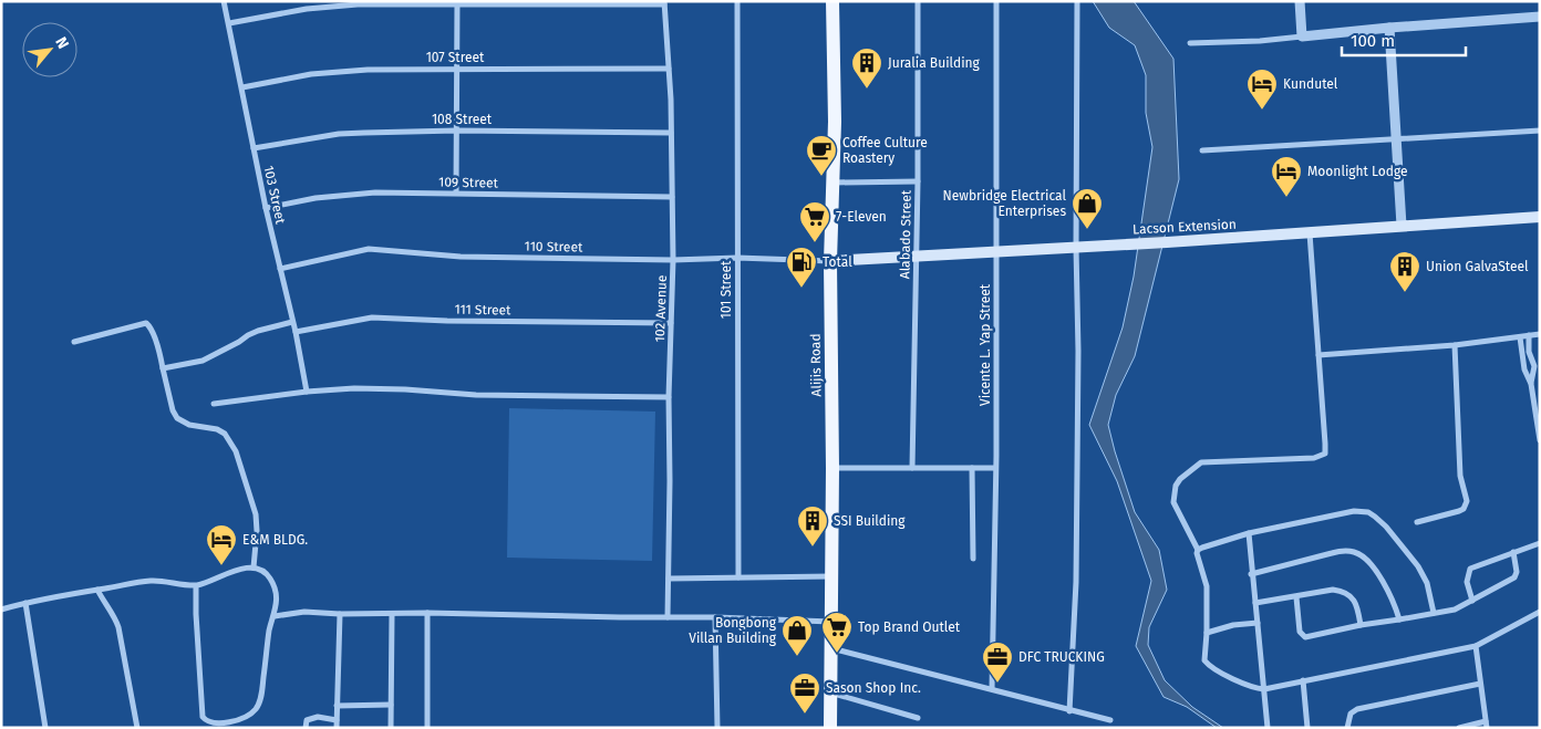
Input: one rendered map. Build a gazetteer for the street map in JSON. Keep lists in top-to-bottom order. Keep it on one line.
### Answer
{"streets":{"main road":["Lacson Extension","Alijis Road"],"street":["107 Street","108 Street","109 Street","103 Street","Alabado Street","110 Street","101 Street","102 Avenue","111 Street","Vicente L. Yap Street"]},"crossings":[["107 Street","103 Street"],["107 Street","102 Avenue"],["108 Street","103 Street"],["108 Street","102 Avenue"],["109 Street","103 Street"],["109 Street","102 Avenue"],["103 Street","110 Street"],["103 Street","111 Street"],["Lacson Extension","Alabado Street"],["Lacson Extension","110 Street"],["Lacson Extension","Vicente L. Yap Street"],["Lacson Extension","Alijis Road"],["110 Street","101 Street"],["110 Street","102 Avenue"],["110 Street","Alijis Road"],["102 Avenue","111 Street"]],"places":{"building":["Juralia Building","Union GalvaSteel","SSI Building"],"hotel":["Kundutel","Moonlight Lodge","E&M BLDG."],"cafe":["Coffee Culture Roastery"],"shop":["Newbridge Electrical Enterprises","Bongbong Villan Building"],"supermarket":["7-Eleven","Top Brand Outlet"],"fuel station":["Total"],"office":["DFC TRUCKING","Sason Shop Inc."]},"scale_bar":"100 m","north":"top right"}
